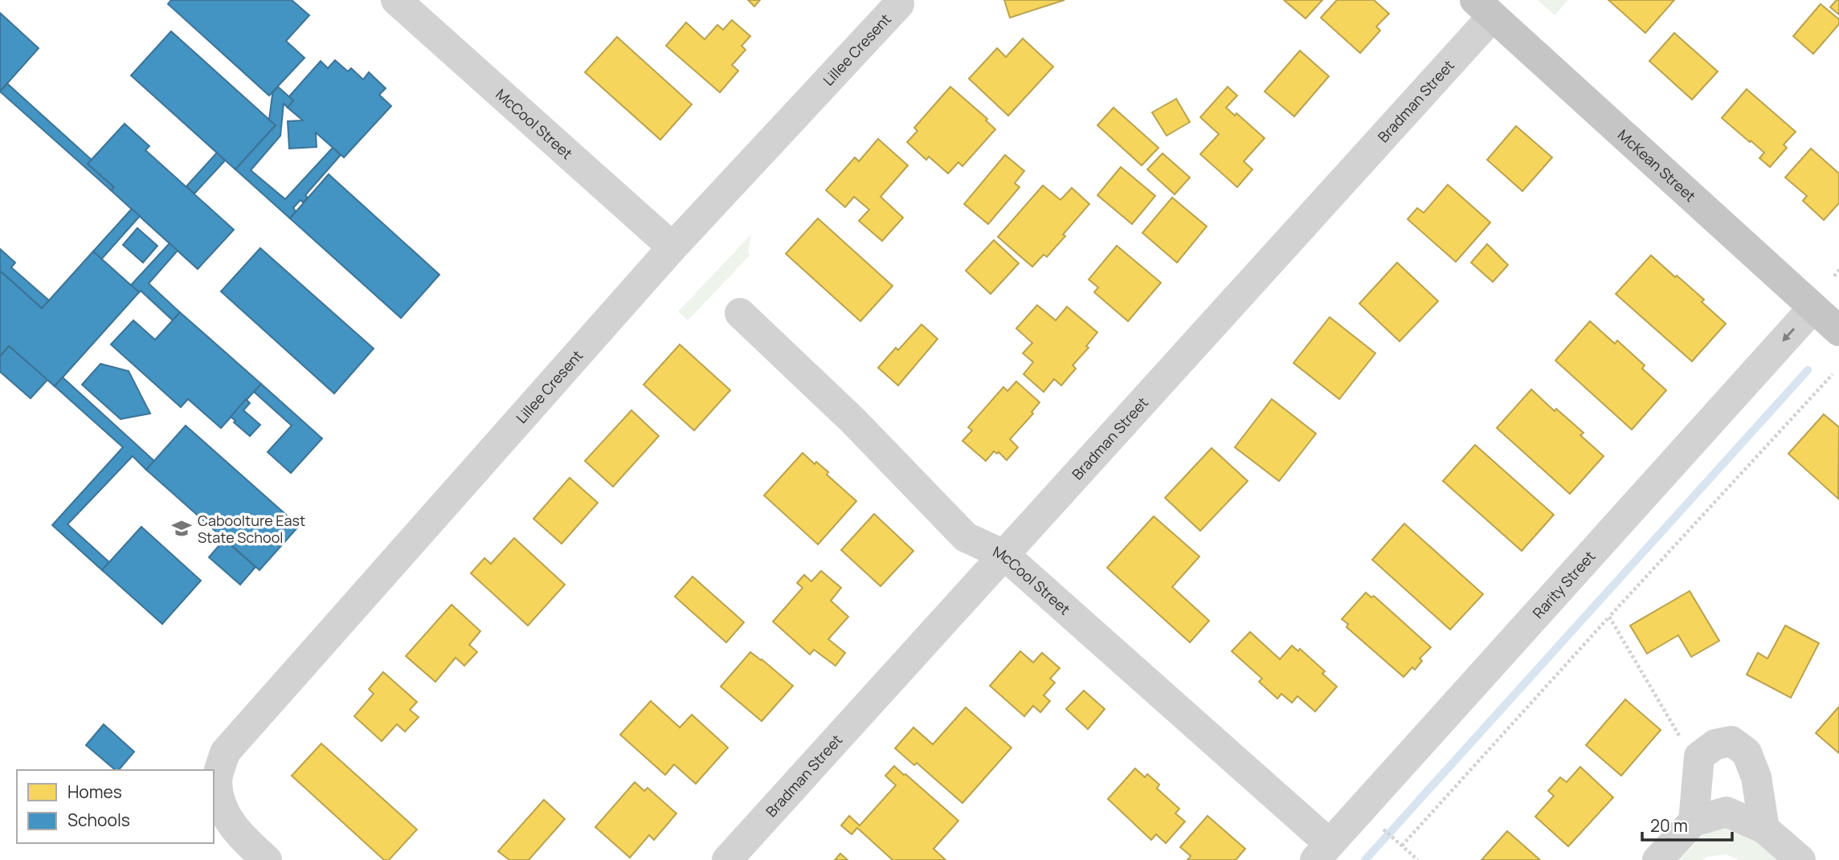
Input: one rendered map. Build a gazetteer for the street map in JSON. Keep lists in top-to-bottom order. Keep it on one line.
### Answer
{"streets":{"main road":["McKean Street"],"street":["Lillee Cresent","Bradman Street","McCool Street","Rarity Street"]},"crossings":[["Lillee Cresent","McCool Street"],["Bradman Street","McCool Street"],["Bradman Street","McKean Street"],["McCool Street","Rarity Street"],["McKean Street","Rarity Street"]],"one_way":["Rarity Street"],"places":{"school or university":["Caboolture East State School"]},"legend":["Homes","Schools"],"scale_bar":"20 m"}
